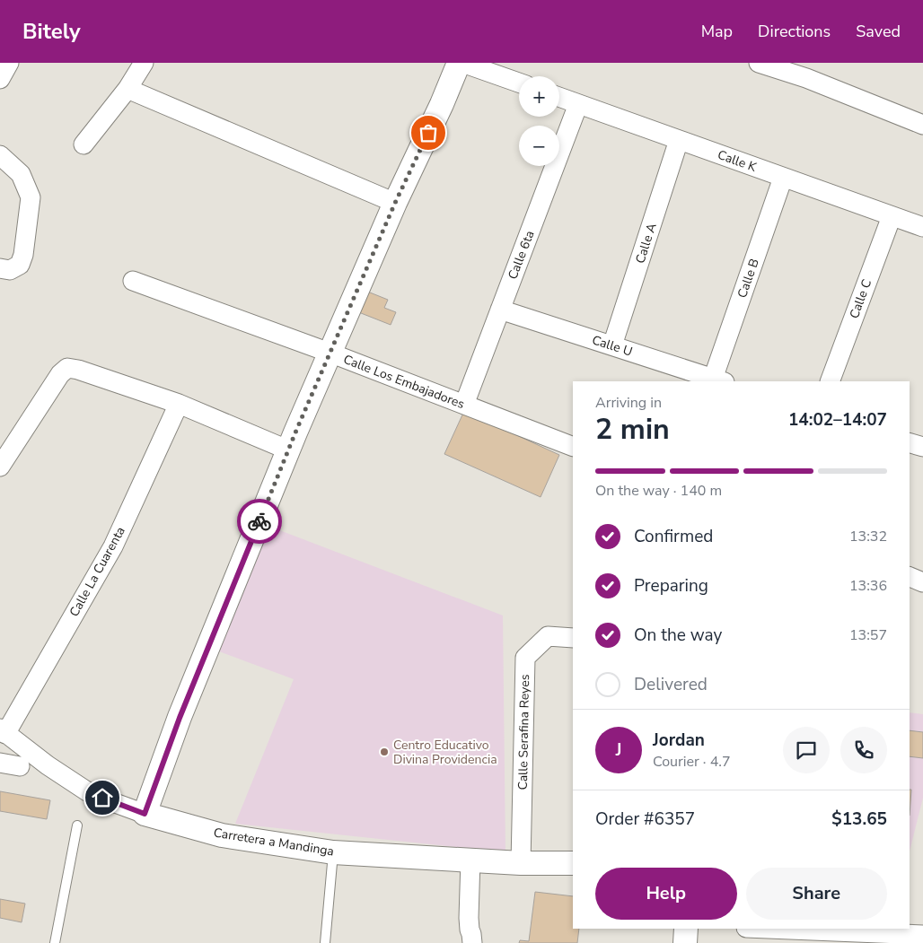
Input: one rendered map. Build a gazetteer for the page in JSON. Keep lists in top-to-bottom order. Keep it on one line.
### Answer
{"streets":{"street":["Calle K","Calle A","Calle 6ta","Calle B","Calle C","Calle U","Calle Los Embajadores","Calle La Cuarenta","Calle Serafina Reyes","Carretera a Mandinga"]},"crossings":[["Calle K","Calle A"],["Calle K","Calle 6ta"],["Calle K","Calle B"],["Calle K","Calle C"],["Calle A","Calle U"],["Calle 6ta","Calle U"],["Calle 6ta","Calle Los Embajadores"],["Calle B","Calle U"],["Calle Serafina Reyes","Carretera a Mandinga"]],"places":["Centro Educativo Divina Providencia"],"page":{"header":"Bitely","nav":["Map","Directions","Saved"],"map_buttons":["+","−"],"heading":["2 min","Arriving in","14:02–14:07"],"panel":["Jordan","Courier · 4.7","Order #6357","$13.65"],"bar":"On the way · 140 m","list":[["Confirmed","13:32"],["Preparing","13:36"],["On the way","13:57"],"Delivered"],"round":"J","buttons":["Help","Share"]}}
